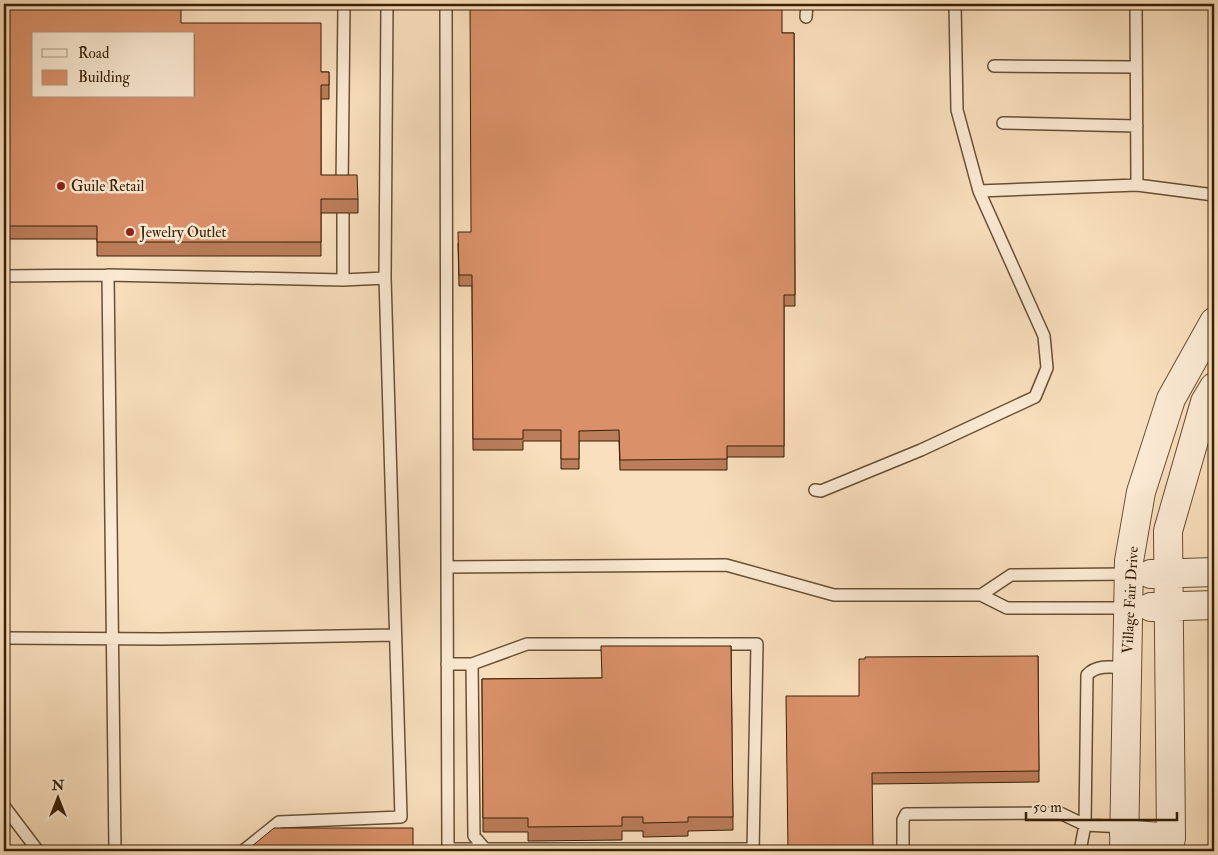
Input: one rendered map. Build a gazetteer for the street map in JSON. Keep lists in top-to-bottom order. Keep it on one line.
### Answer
{"streets":{"street":["Village Fair Drive"]},"places":["Guile Retail","Jewelry Outlet"],"legend":["Road","Building"],"scale_bar":"50 m","north":"top"}
